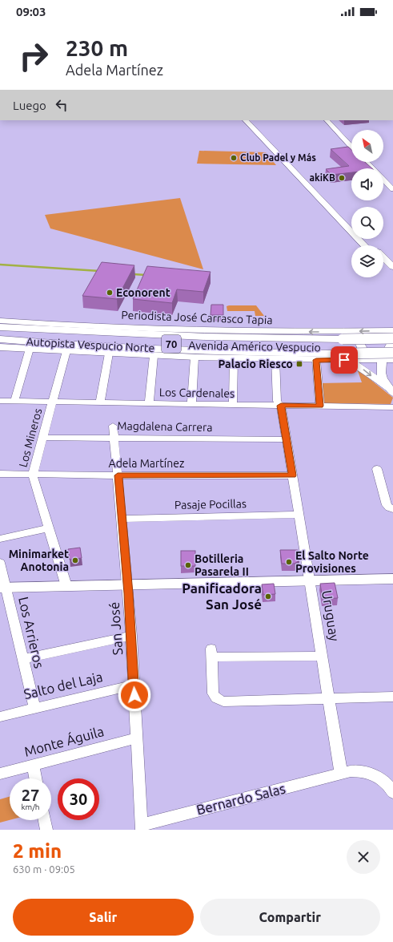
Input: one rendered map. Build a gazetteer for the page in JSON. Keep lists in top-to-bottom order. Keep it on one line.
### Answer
{"streets":{"highway":["70","Autopista Vespucio Norte"],"main road":["Periodista José Carrasco Tapia","Avenida Américo Vespucio"],"street":["Los Cardenales","Magdalena Carrera","Los Mineros","Adela Martínez","Pasaje Pocillas","Uruguay","San José","Los Arrieros","Salto del Laja","Monte Águila","Bernardo Salas"]},"crossings":[["Periodista José Carrasco Tapia","70"],["Periodista José Carrasco Tapia","Autopista Vespucio Norte"],["Periodista José Carrasco Tapia","Avenida Américo Vespucio"],["70","Autopista Vespucio Norte"],["70","Avenida Américo Vespucio"],["Autopista Vespucio Norte","Avenida Américo Vespucio"],["Avenida Américo Vespucio","Los Mineros"],["Avenida Américo Vespucio","Uruguay"],["Los Cardenales","Los Mineros"],["Los Cardenales","Uruguay"],["Magdalena Carrera","Los Mineros"],["Magdalena Carrera","Uruguay"],["Magdalena Carrera","San José"],["Los Mineros","Adela Martínez"],["Adela Martínez","Uruguay"],["Adela Martínez","San José"],["Pasaje Pocillas","Uruguay"],["Pasaje Pocillas","San José"],["Uruguay","Bernardo Salas"],["San José","Salto del Laja"],["San José","Monte Águila"],["San José","Bernardo Salas"],["Los Arrieros","Salto del Laja"]],"one_way":["Periodista José Carrasco Tapia"],"places":{"other":["Club Padel y Más","akiKB","Econorent","Minimarket Anotonia","El Salto Norte Provisiones","Botilleria Pasarela II","Panificadora San José"],"transit":["Palacio Riesco"]},"north":"top left","page":{"status":"09:03","turn":["230 m","Adela Martínez"],"then":"Luego","speed":"27 km/h","limit":"30","heading":["2 min","630 m · 09:05"],"buttons":["Salir","Compartir"]}}
